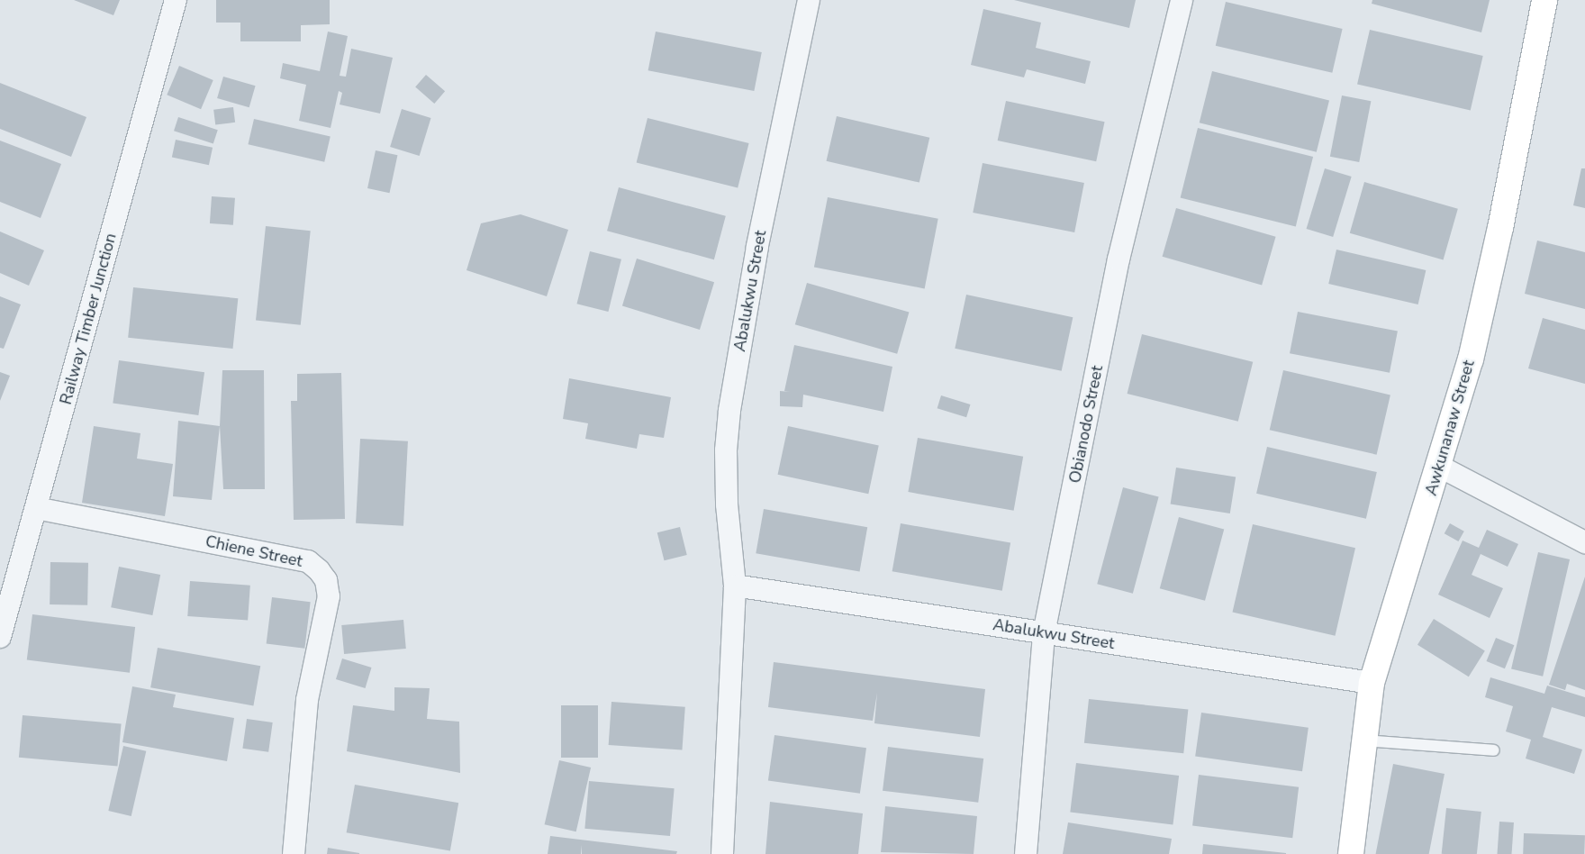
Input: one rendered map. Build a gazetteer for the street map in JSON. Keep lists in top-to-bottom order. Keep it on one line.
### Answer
{"streets":{"street":["Abalukwu Street","Railway Timber Junction","Obianodo Street","Awkunanaw Street","Chiene Street"]},"crossings":[["Abalukwu Street","Obianodo Street"],["Abalukwu Street","Awkunanaw Street"],["Railway Timber Junction","Chiene Street"]]}
